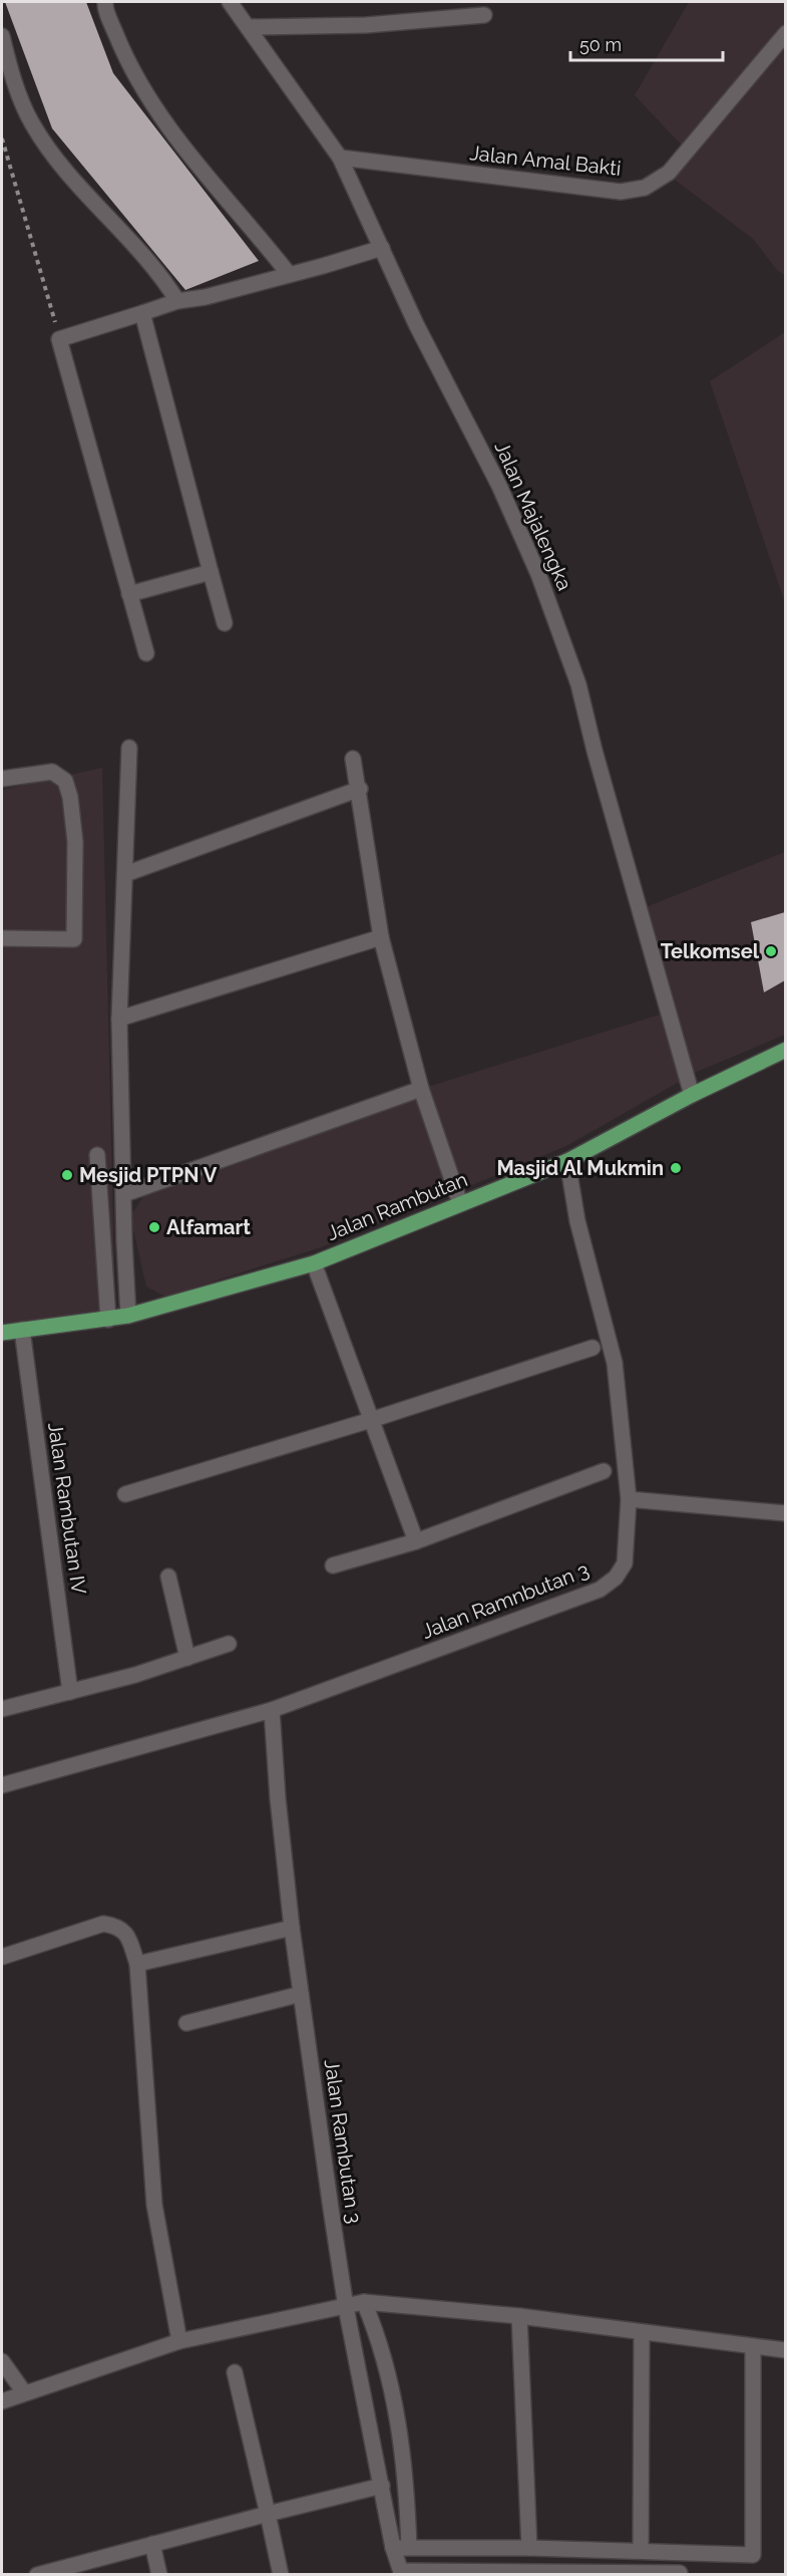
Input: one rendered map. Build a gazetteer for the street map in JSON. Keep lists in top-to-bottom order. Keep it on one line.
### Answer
{"streets":{"main road":["Jalan Rambutan"],"street":["Jalan Amal Bakti","Jalan Majalengka","Jalan Rambutan IV","Jalan Ramnbutan 3","Jalan Rambutan 3"]},"crossings":[["Jalan Amal Bakti","Jalan Majalengka"],["Jalan Majalengka","Jalan Rambutan"],["Jalan Rambutan","Jalan Rambutan IV"],["Jalan Rambutan","Jalan Ramnbutan 3"],["Jalan Ramnbutan 3","Jalan Rambutan 3"]],"places":["Telkomsel","Masjid Al Mukmin","Mesjid PTPN V","Alfamart"],"scale_bar":"50 m"}
